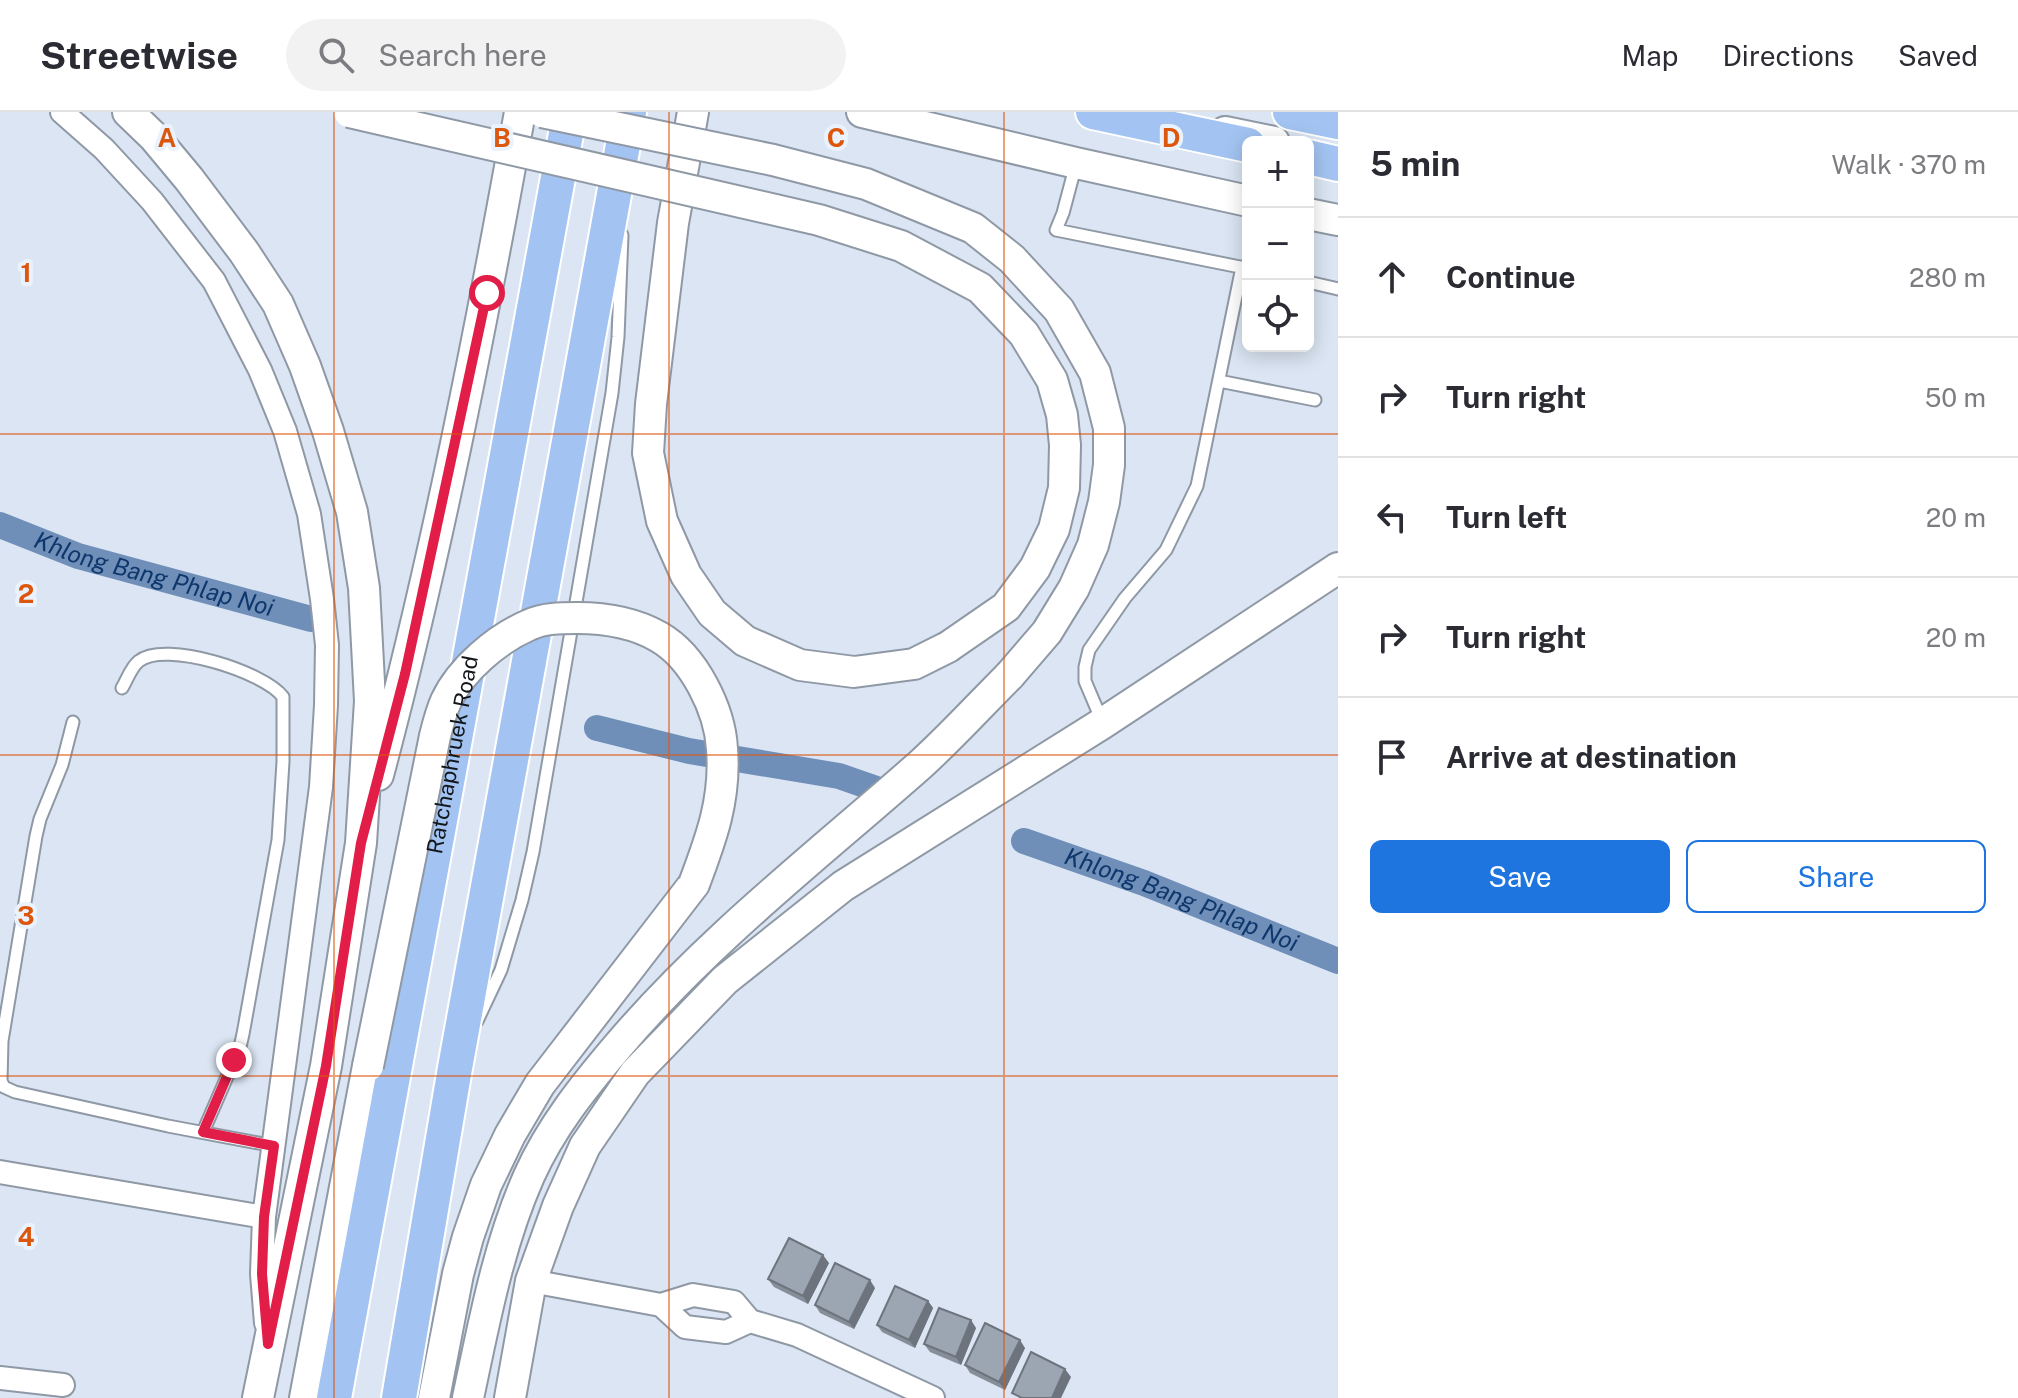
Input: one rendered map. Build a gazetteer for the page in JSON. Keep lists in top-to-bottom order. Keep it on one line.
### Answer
{"streets":{"main road":["Ratchaphruek Road"]},"water":["Khlong Bang Phlap Noi"],"page":{"header":"Streetwise","search":"Search here","nav":["Map","Directions","Saved"],"heading":["5 min","Walk · 370 m"],"map_buttons":["+","−"],"list":[["Continue","280 m"],["Turn right","50 m"],["Turn left","20 m"],["Turn right","20 m"],"Arrive at destination"],"buttons":["Save","Share"]},"grid":{"columns":["A","B","C","D"],"rows":["1","2","3","4"]}}
